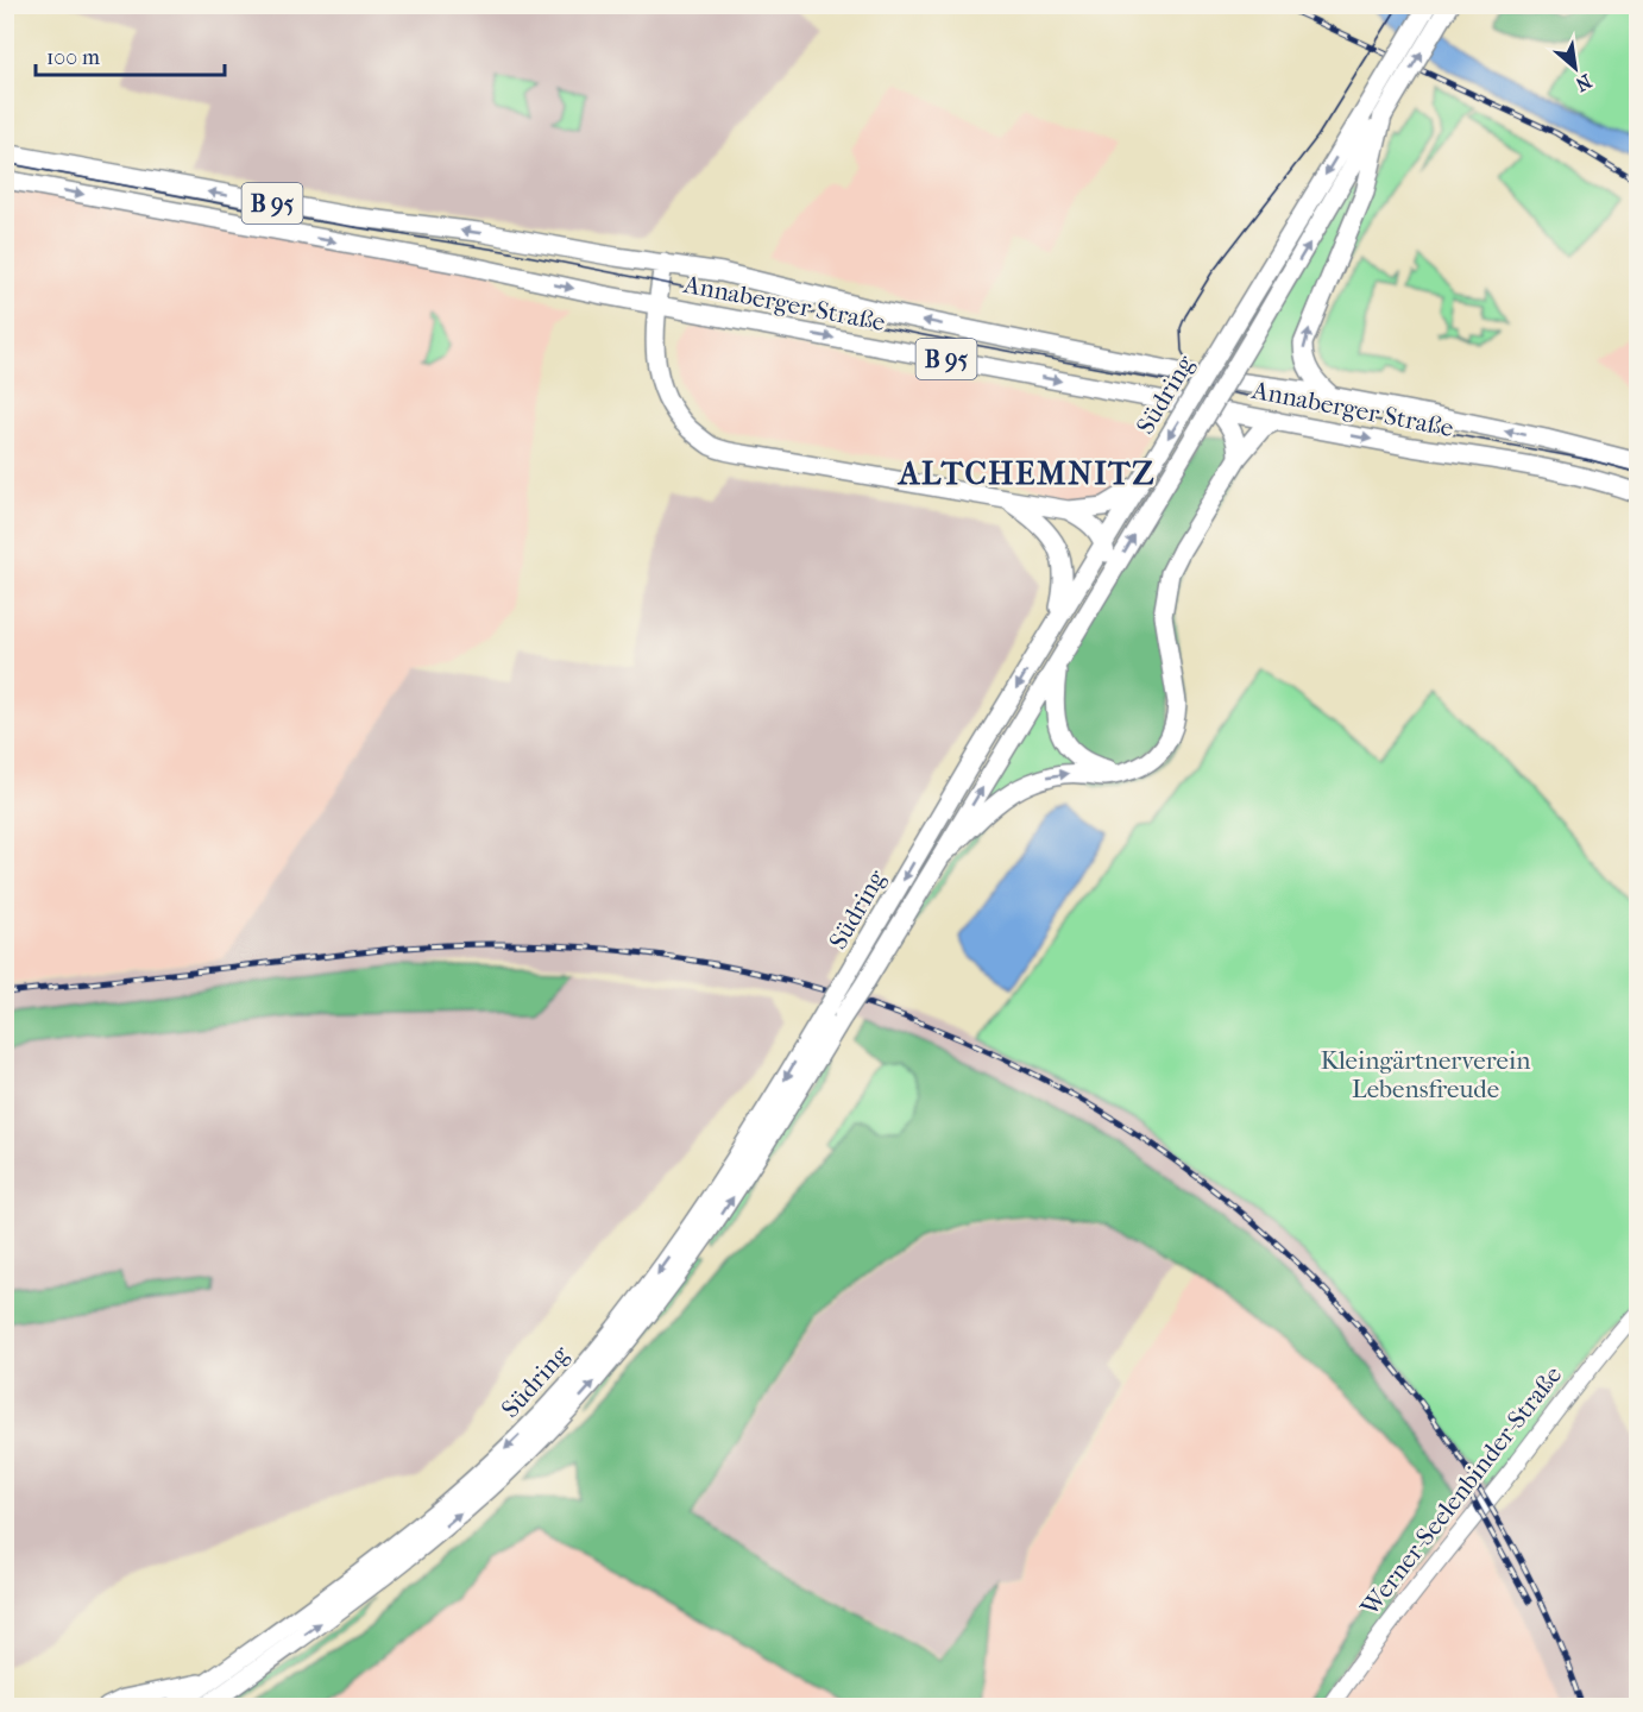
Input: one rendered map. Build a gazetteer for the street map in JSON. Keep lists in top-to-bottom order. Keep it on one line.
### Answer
{"streets":{"main road":["B 95","Annaberger Straße","Südring","Werner-Seelenbinder-Straße"]},"districts":["ALTCHEMNITZ"],"parks":["Kleingärtnerverein Lebensfreude"],"scale_bar":"100 m","north":"bottom right"}
